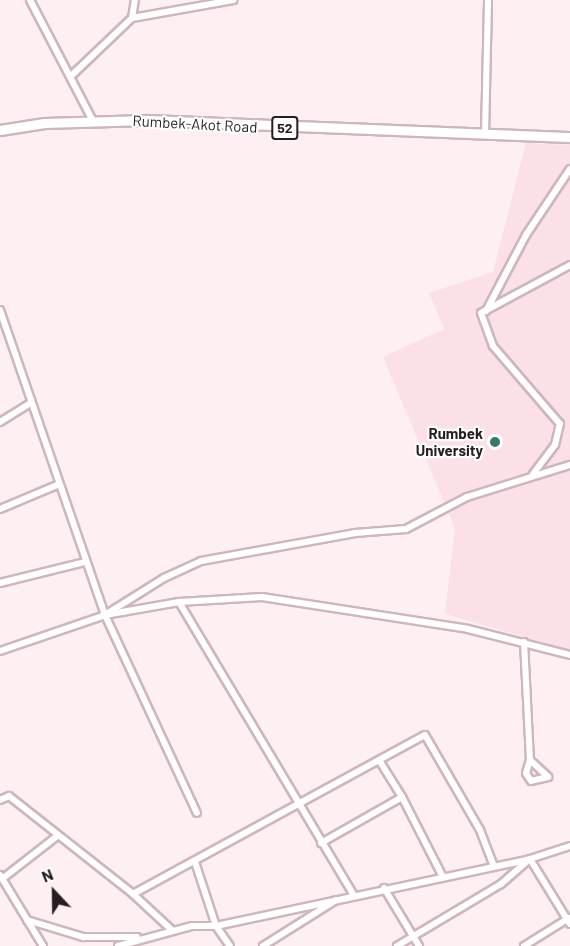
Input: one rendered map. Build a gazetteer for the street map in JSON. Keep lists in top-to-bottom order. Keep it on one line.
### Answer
{"streets":{"main road":["Rumbek-Akot Road","52"]},"places":["Rumbek University"],"north":"top"}
